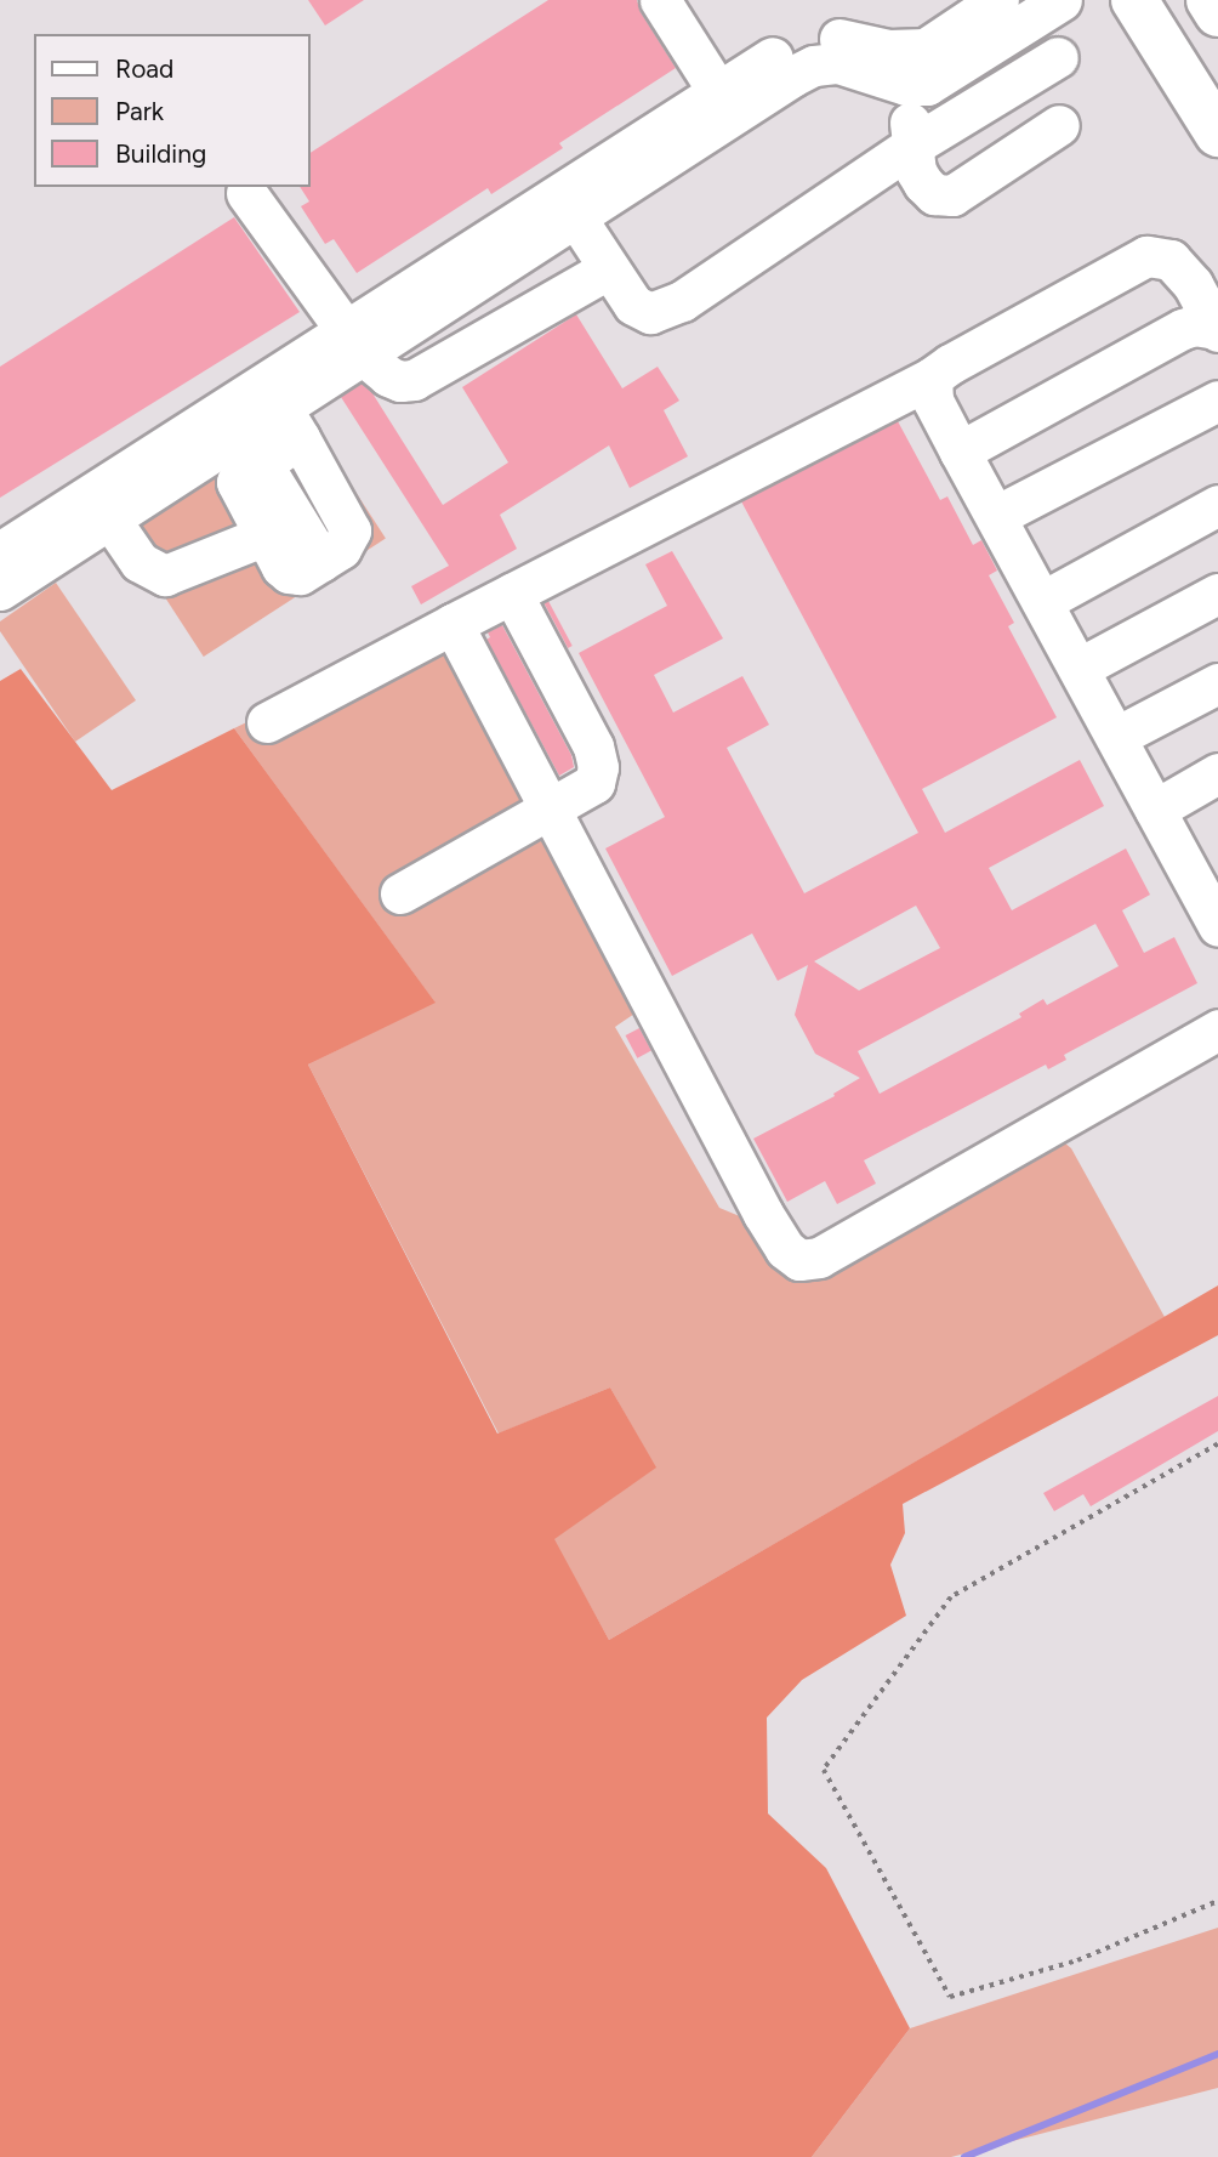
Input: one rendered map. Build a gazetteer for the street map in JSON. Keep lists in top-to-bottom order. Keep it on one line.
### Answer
{"legend":["Road","Park","Building"]}
